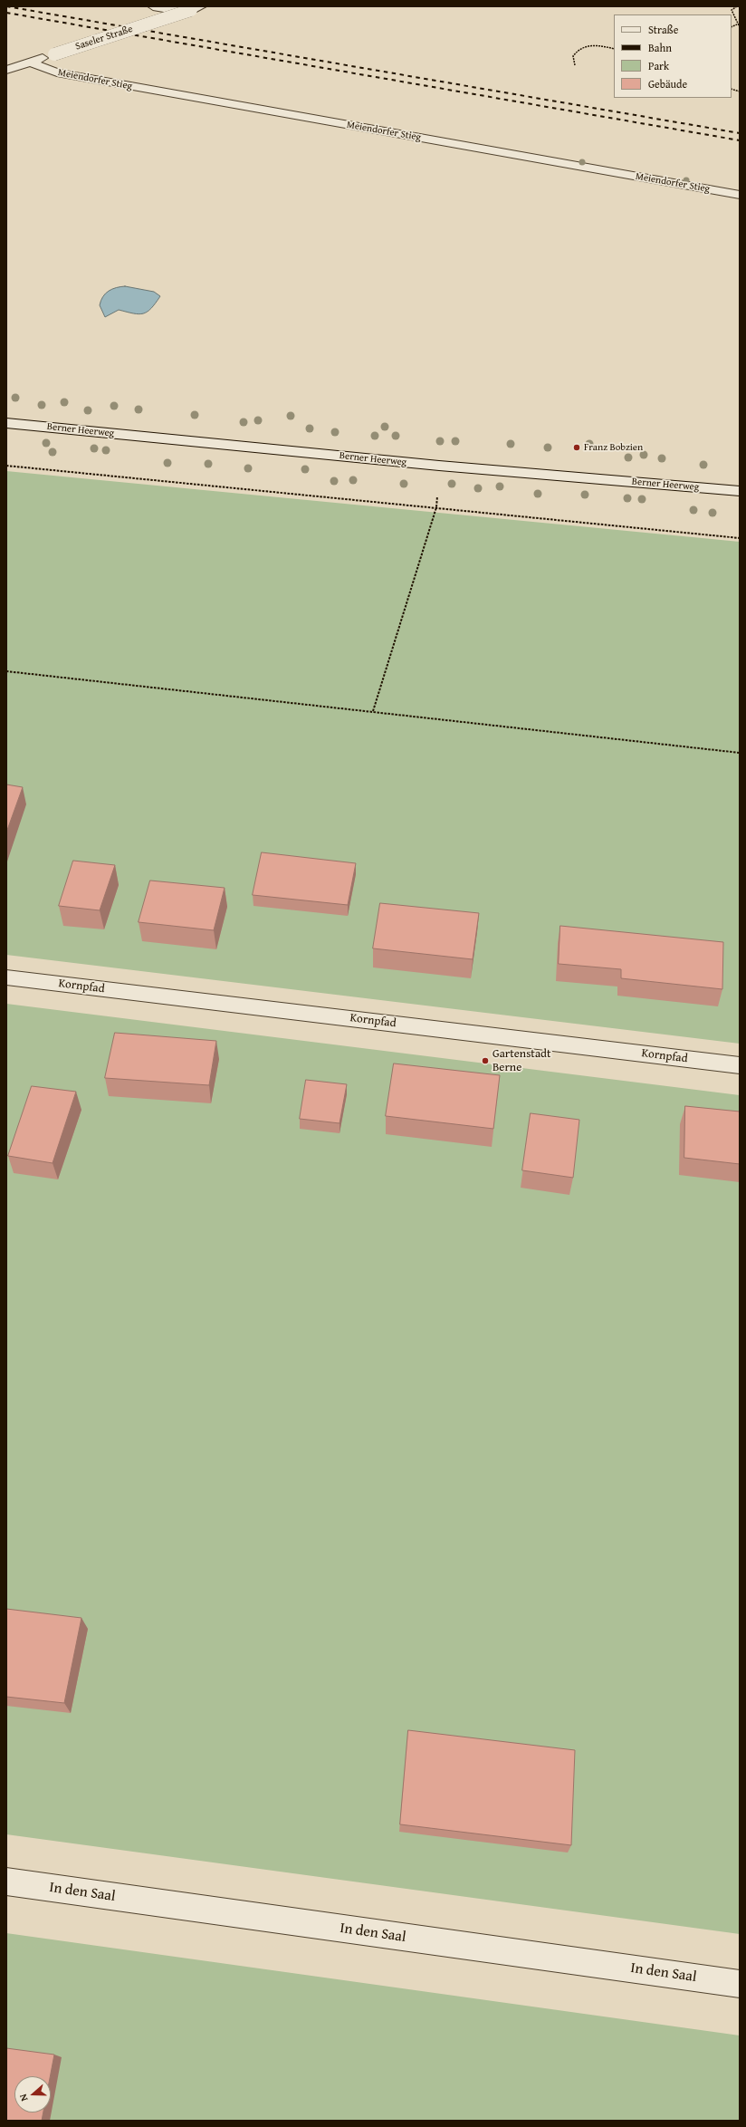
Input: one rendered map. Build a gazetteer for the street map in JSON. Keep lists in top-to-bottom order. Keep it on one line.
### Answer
{"streets":{"street":["Saseler Straße","Meiendorfer Stieg","Berner Heerweg","Kornpfad","In den Saal"]},"crossings":[["Saseler Straße","Meiendorfer Stieg"]],"places":["Franz Bobzien","Gartenstadt Berne"],"legend":["Straße","Bahn","Park","Gebäude"],"north":"left"}
